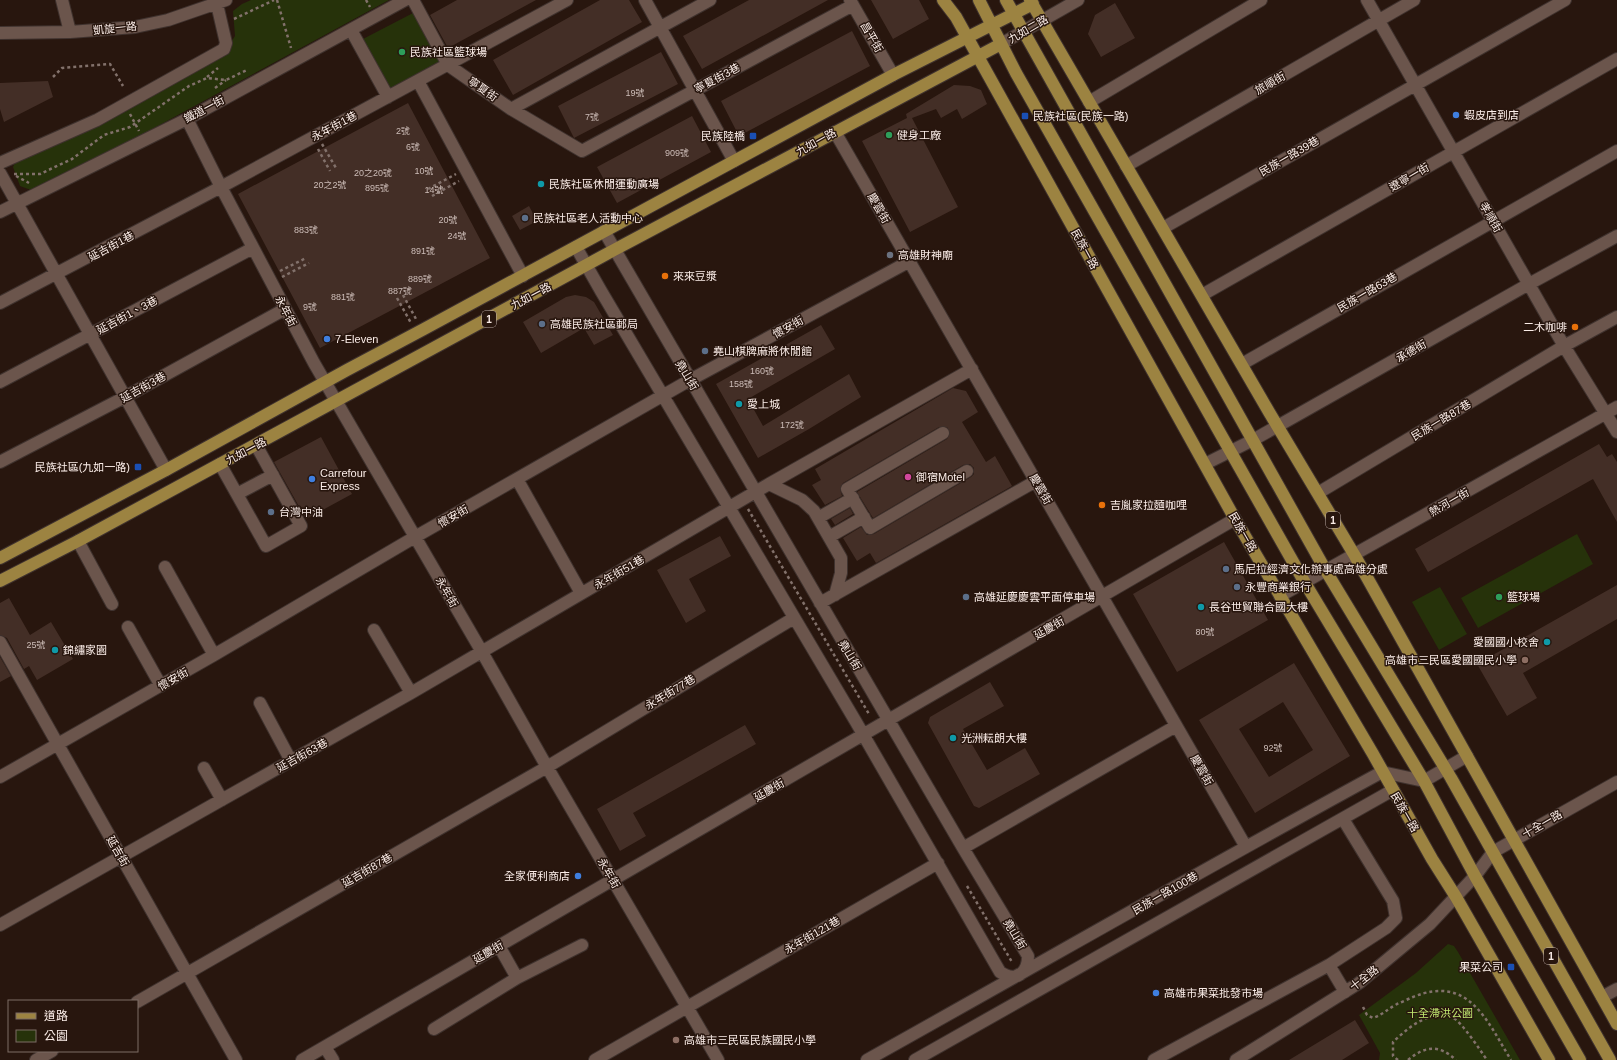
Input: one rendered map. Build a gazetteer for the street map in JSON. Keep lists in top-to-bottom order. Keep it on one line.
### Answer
{"streets":{"main road":["九如二路","九如一路","民族一路","1"],"street":["凱旋一路","昌平街","寧夏街3巷","旅順街","寧夏街","鐵道一街","永年街1巷","民族一路39巷","遼寧一街","慶雲街","孝順街","延吉街1巷","民族一路63巷","永年街","延吉街1、3巷","懷安街","承德街","堯山街","延吉街3巷","民族一路87巷","熱河一街","永年街51巷","延慶街","永年街77巷","延吉街63巷","十全一路","延吉街","延吉街87巷","民族一路100巷","永年街121巷","十全路"]},"crossings":[["九如二路","九如一路"],["九如二路","民族一路"],["九如二路","1"],["昌平街","寧夏街3巷"],["昌平街","九如一路"],["寧夏街3巷","寧夏街"],["旅順街","孝順街"],["旅順街","1"],["寧夏街","永年街1巷"],["鐵道一街","永年街"],["永年街1巷","延吉街1巷"],["永年街1巷","永年街"],["九如一路","慶雲街"],["九如一路","民族一路"],["九如一路","永年街"],["九如一路","堯山街"],["民族一路39巷","孝順街"],["民族一路39巷","1"],["遼寧一街","孝順街"],["遼寧一街","1"],["慶雲街","懷安街"],["慶雲街","永年街51巷"],["慶雲街","延慶街"],["慶雲街","民族一路100巷"],["孝順街","民族一路63巷"],["孝順街","承德街"],["孝順街","民族一路87巷"],["孝順街","熱河一街"],["延吉街1巷","永年街"],["民族一路","承德街"],["民族一路","熱河一街"],["民族一路","延慶街"],["民族一路","民族一路100巷"],["民族一路","十全路"],["民族一路63巷","1"],["永年街","延吉街1、3巷"],["永年街","懷安街"],["永年街","延吉街3巷"],["永年街","永年街51巷"],["永年街","延慶街"],["永年街","永年街77巷"],["永年街","延吉街63巷"],["永年街","延吉街87巷"],["永年街","永年街121巷"],["1","承德街"],["1","民族一路87巷"],["1","熱河一街"],["1","十全一路"],["1","十全路"],["懷安街","堯山街"],["懷安街","延吉街"],["堯山街","永年街51巷"],["堯山街","延慶街"],["堯山街","民族一路100巷"],["永年街51巷","延吉街63巷"],["永年街77巷","延吉街87巷"],["延吉街63巷","延吉街"],["十全一路","十全路"],["延吉街","延吉街87巷"]],"parks":["十全滯洪公園"],"places":{"other":["民族社區籃球場","蝦皮店到店","健身工廠","民族社區休閒運動廣場","民族社區老人活動中心","高雄財神廟","來來豆漿","高雄民族社區郵局","二木咖啡","7-Eleven","堯山棋牌麻將休閒館","愛上城","御宿Motel","Carrefour Express","吉胤家拉麵咖哩","台灣中油","馬尼拉經濟文化辦事處高雄分處","永豐商業銀行","高雄延慶慶雲平面停車場","籃球場","長谷世貿聯合國大樓","愛國國小校舍","錦繡家園","高雄市三民區愛國國民小學","光洲耘朗大樓","全家便利商店","高雄市果菜批發市場","高雄市三民區民族國民小學"],"transit":["民族社區(民族一路)","民族陸橋","民族社區(九如一路)","果菜公司"]},"house_numbers":["19號","7號","2號","6號","909號","10號","20之20號","20之2號","895號","14號","20號","883號","24號","891號","889號","887號","881號","9號","160號","158號","172號","80號","25號","92號"],"legend":["道路","公園"]}
